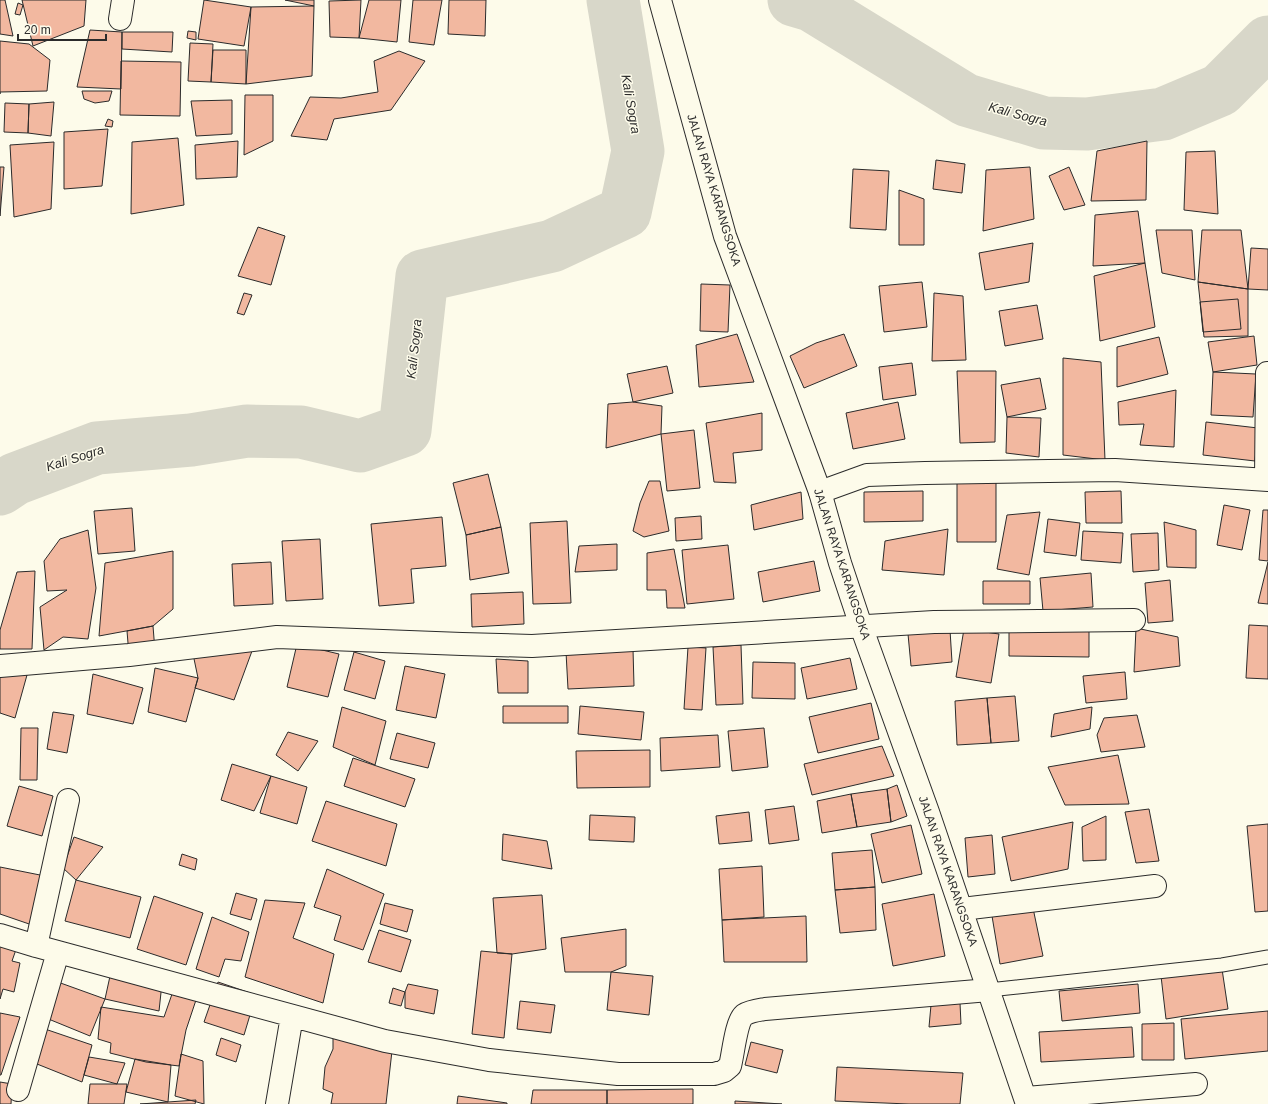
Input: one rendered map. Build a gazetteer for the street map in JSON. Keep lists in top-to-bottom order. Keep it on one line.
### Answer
{"streets":{"street":["JALAN RAYA KARANGSOKA"]},"water":["Kali Sogra"],"scale_bar":"20 m"}
